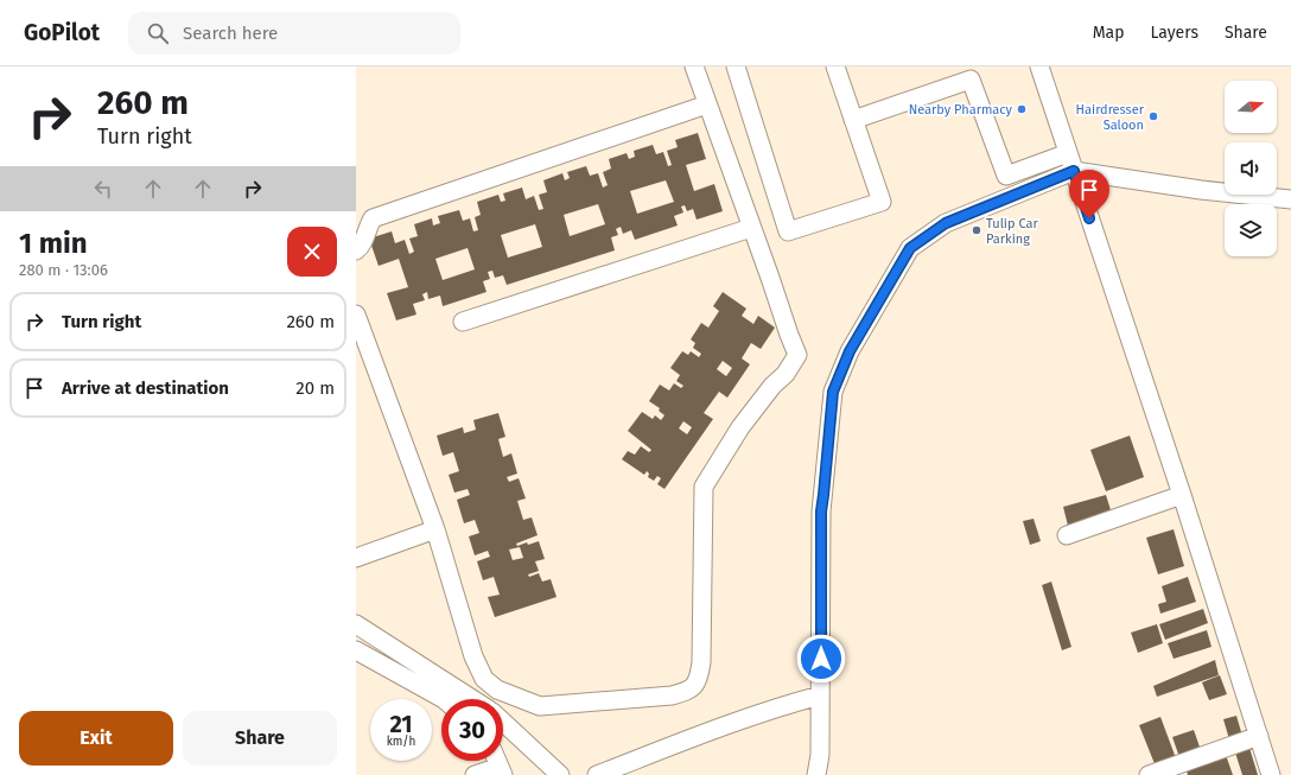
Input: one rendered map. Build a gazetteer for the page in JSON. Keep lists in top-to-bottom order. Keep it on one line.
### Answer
{"places":["Nearby Pharmacy","Hairdresser Saloon","Tulip Car Parking"],"north":"right","page":{"header":"GoPilot","search":"Search here","nav":["Map","Layers","Share"],"turn":["260 m","Turn right"],"heading":["1 min","280 m · 13:06"],"list":[{"name":"Turn right","value":"260 m"},{"name":"Arrive at destination","value":"20 m"}],"speed":"21 km/h","limit":"30","buttons":["Exit","Share"]}}
